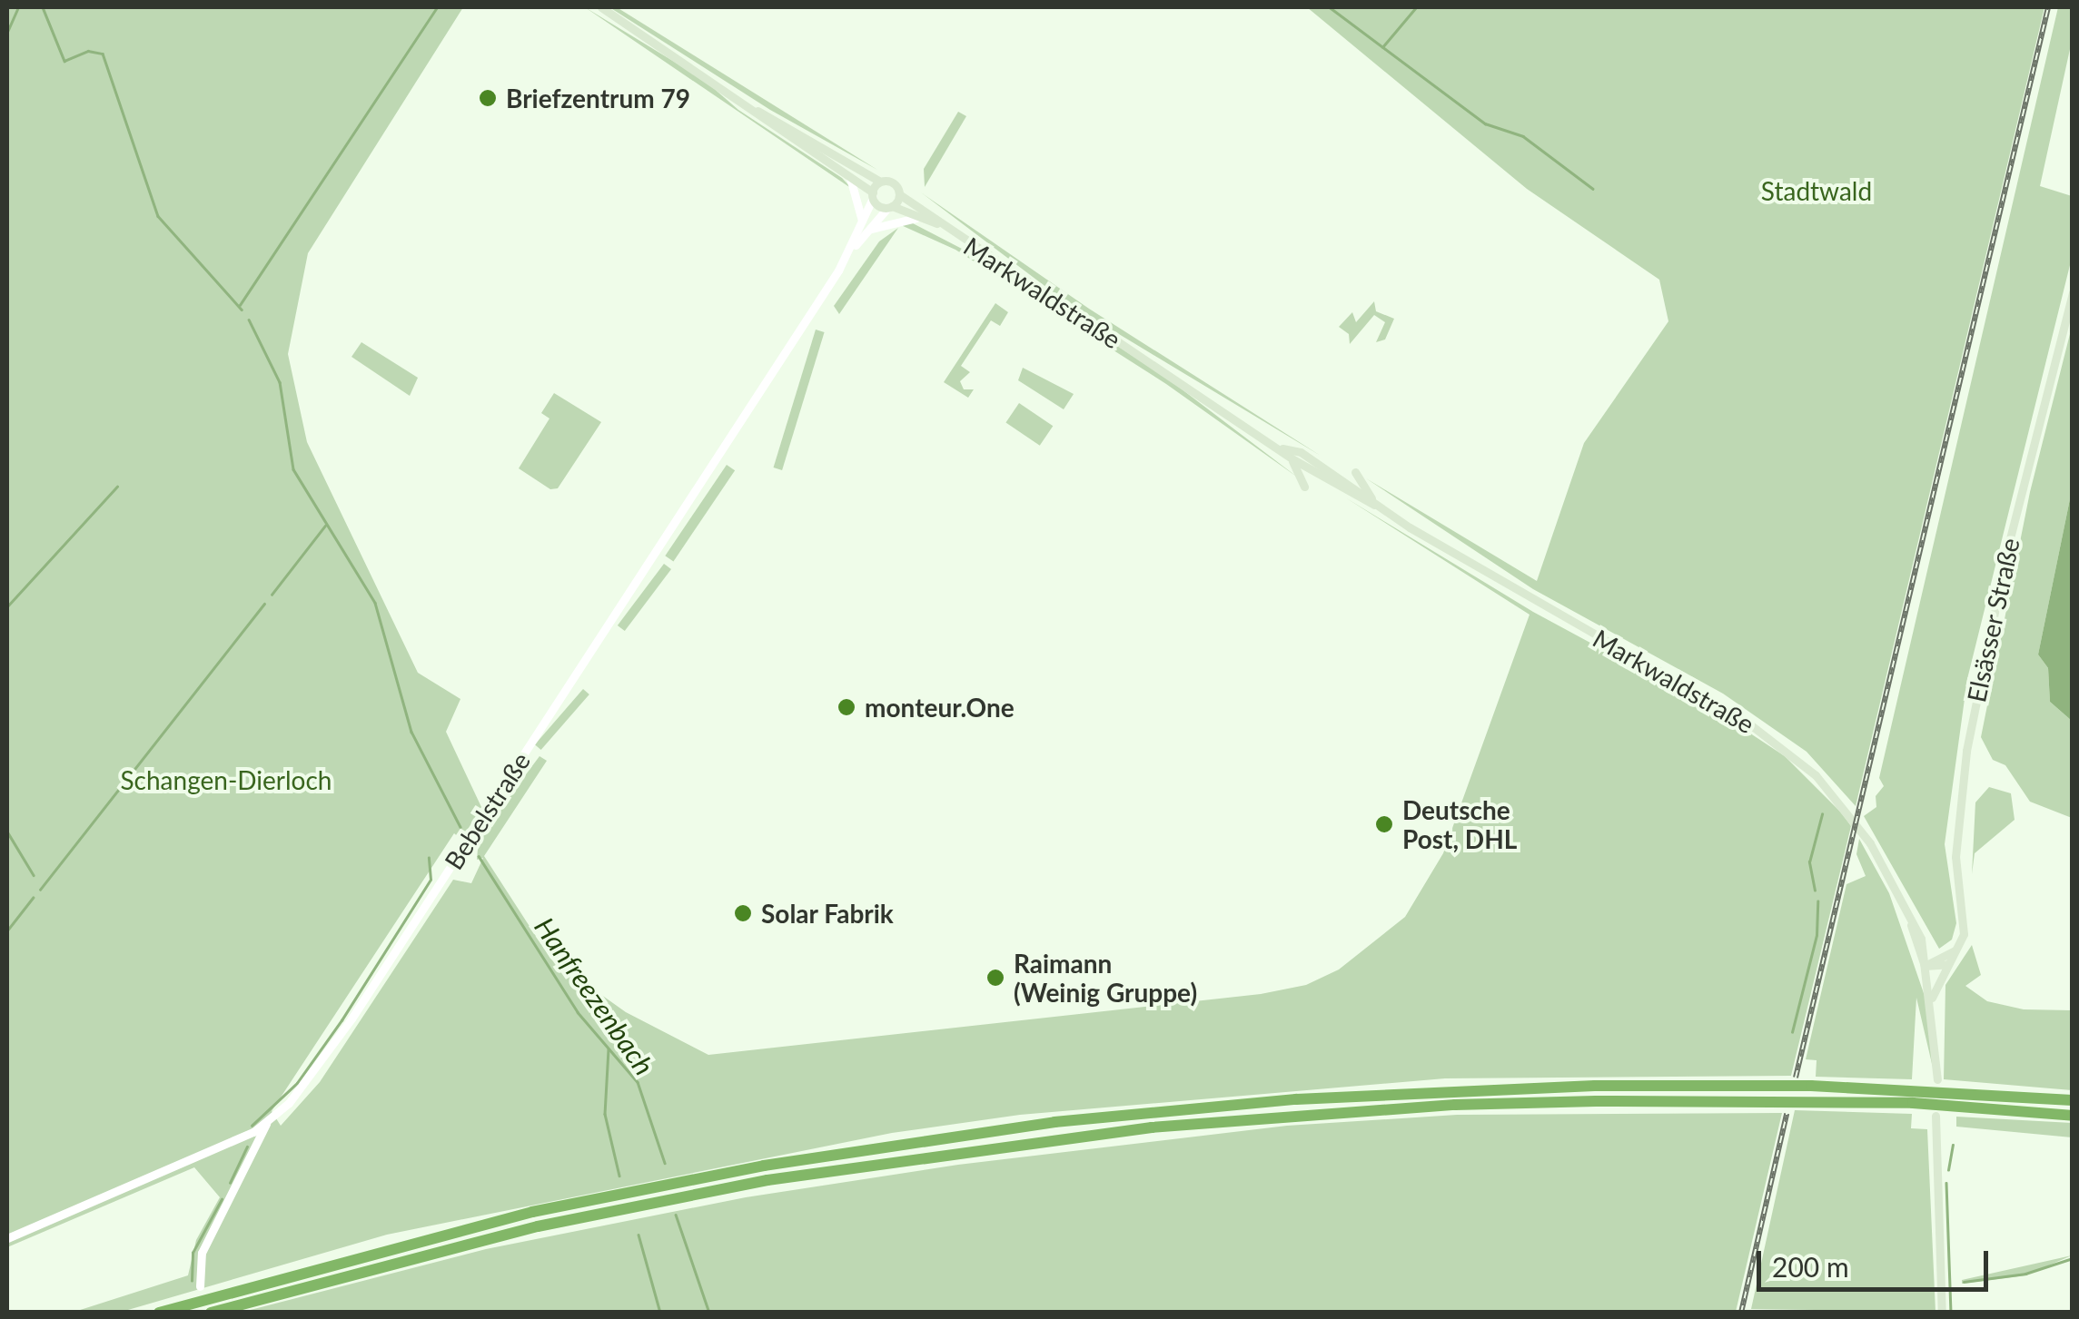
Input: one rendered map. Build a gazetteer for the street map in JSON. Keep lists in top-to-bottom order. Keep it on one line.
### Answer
{"streets":{"main road":["Markwaldstraße","Elsässer Straße"],"street":["Bebelstraße"]},"crossings":[["Markwaldstraße","Elsässer Straße"],["Markwaldstraße","Bebelstraße"]],"water":["Hanfreezenbach"],"parks":["Stadtwald","Schangen-Dierloch"],"places":["Briefzentrum 79","monteur.One","Deutsche Post, DHL","Solar Fabrik","Raimann (Weinig Gruppe)"],"scale_bar":"200 m"}
